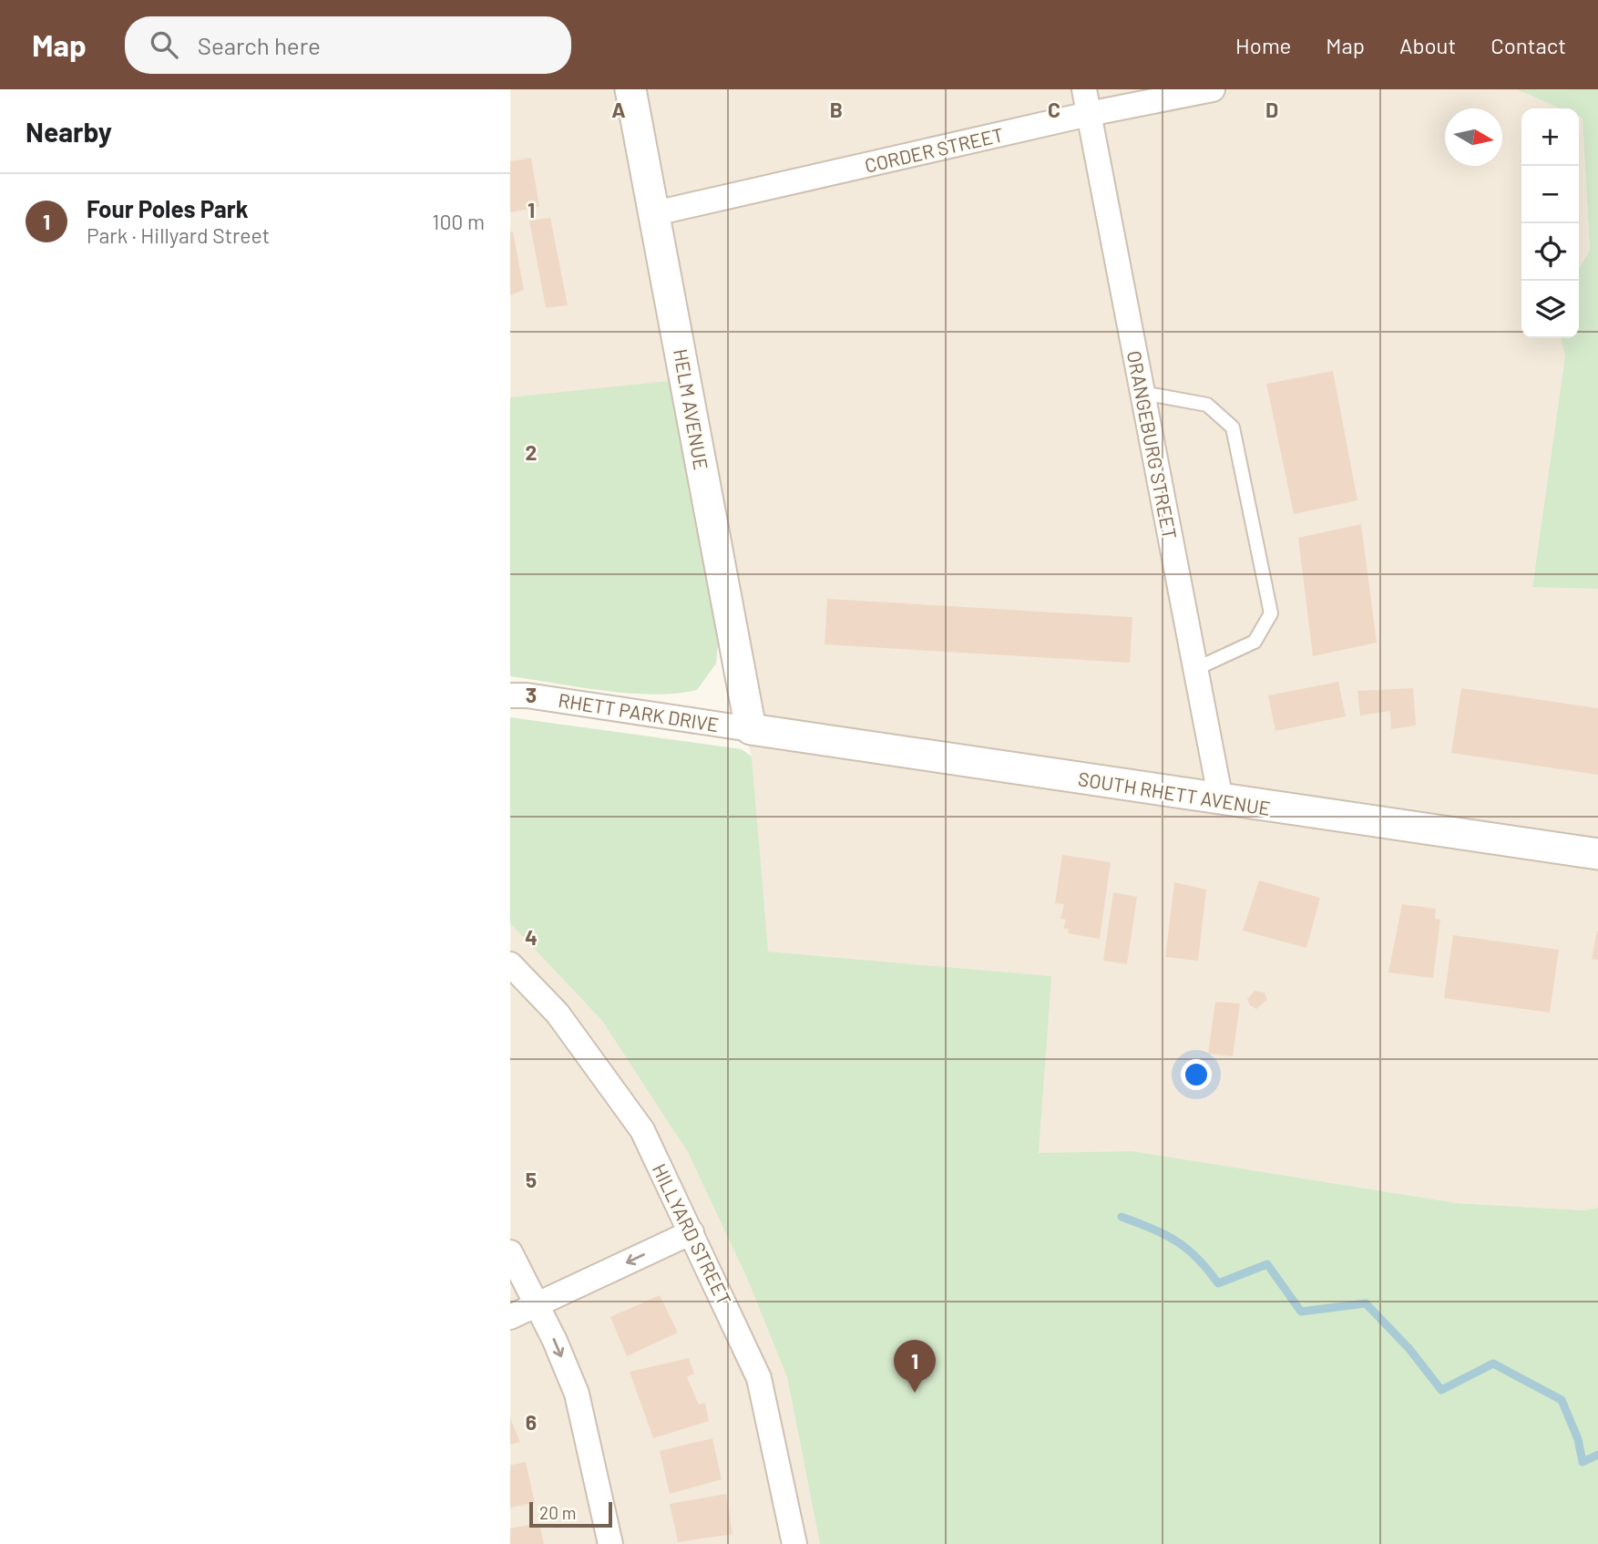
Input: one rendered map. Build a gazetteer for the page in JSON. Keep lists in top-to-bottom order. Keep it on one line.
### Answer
{"streets":{"street":["CORDER STREET","HELM AVENUE","ORANGEBURG STREET","RHETT PARK DRIVE","SOUTH RHETT AVENUE","HILLYARD STREET"]},"crossings":[["CORDER STREET","HELM AVENUE"],["CORDER STREET","ORANGEBURG STREET"],["HELM AVENUE","RHETT PARK DRIVE"],["HELM AVENUE","SOUTH RHETT AVENUE"],["ORANGEBURG STREET","SOUTH RHETT AVENUE"],["RHETT PARK DRIVE","SOUTH RHETT AVENUE"]],"scale_bar":"20 m","north":"right","page":{"header":"Map","search":"Search here","nav":["Home","Map","About","Contact"],"heading":"Nearby","map_buttons":["+","−"],"list":[{"mark":"1","name":"Four Poles Park","note":"Park · Hillyard Street","value":"100 m"}],"pins":"1","scale":"20 m"},"grid":{"columns":["A","B","C","D"],"rows":["1","2","3","4","5","6"]}}
